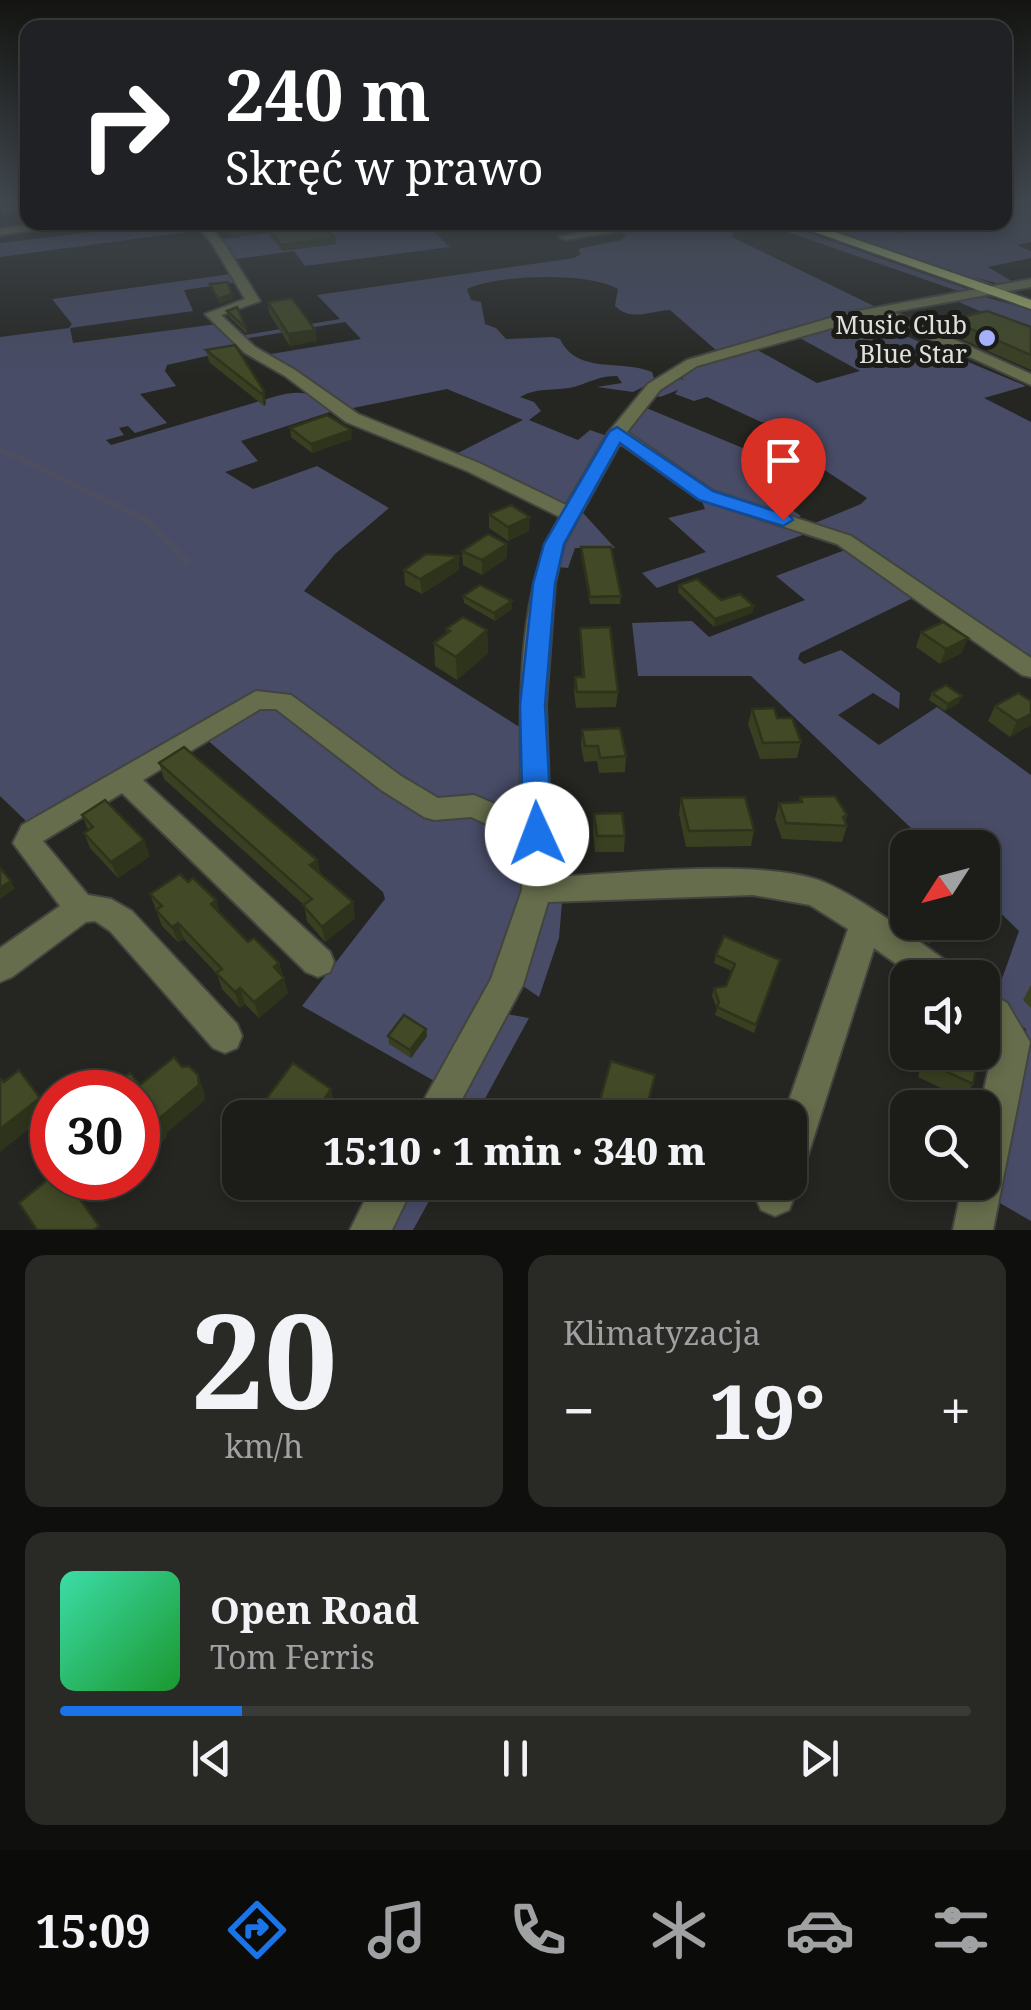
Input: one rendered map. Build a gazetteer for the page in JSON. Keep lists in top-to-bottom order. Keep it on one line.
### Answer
{"places":["Music Club Blue Star"],"north":"bottom left","page":{"turn":["240 m","Skręć w prawo"],"limit":"30","trip":"15:10 · 1 min · 340 m","tile":[["20","km/h"],"Klimatyzacja"],"heat":["−","19°","+"],"song":["Open Road","Tom Ferris"],"tabs":"15:09"}}
